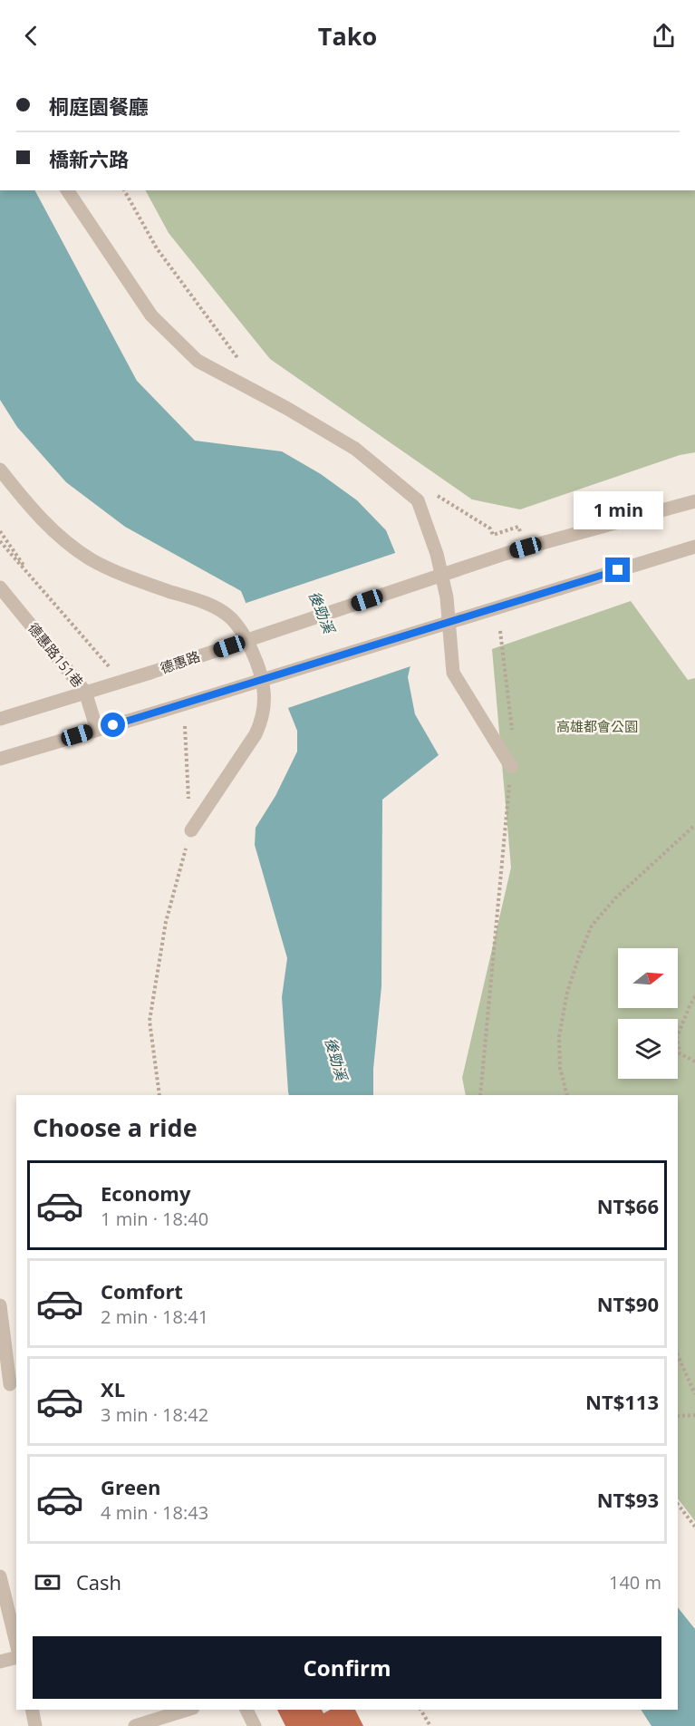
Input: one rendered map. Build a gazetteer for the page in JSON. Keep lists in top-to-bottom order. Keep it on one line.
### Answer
{"streets":{"street":["德惠路151巷","德惠路"]},"crossings":[["德惠路151巷","德惠路"]],"water":["後勁溪"],"parks":["高雄都會公園"],"north":"right","page":{"header":"Tako","banner":["桐庭園餐廳","橋新六路"],"bubble":"1 min","heading":"Choose a ride","list":[{"name":"Economy","note":"1 min · 18:40","value":"NT$66"},{"name":"Comfort","note":"2 min · 18:41","value":"NT$90"},{"name":"XL","note":"3 min · 18:42","value":"NT$113"},{"name":"Green","note":"4 min · 18:43","value":"NT$93"}],"pay":["Cash","140 m"],"buttons":"Confirm"}}
